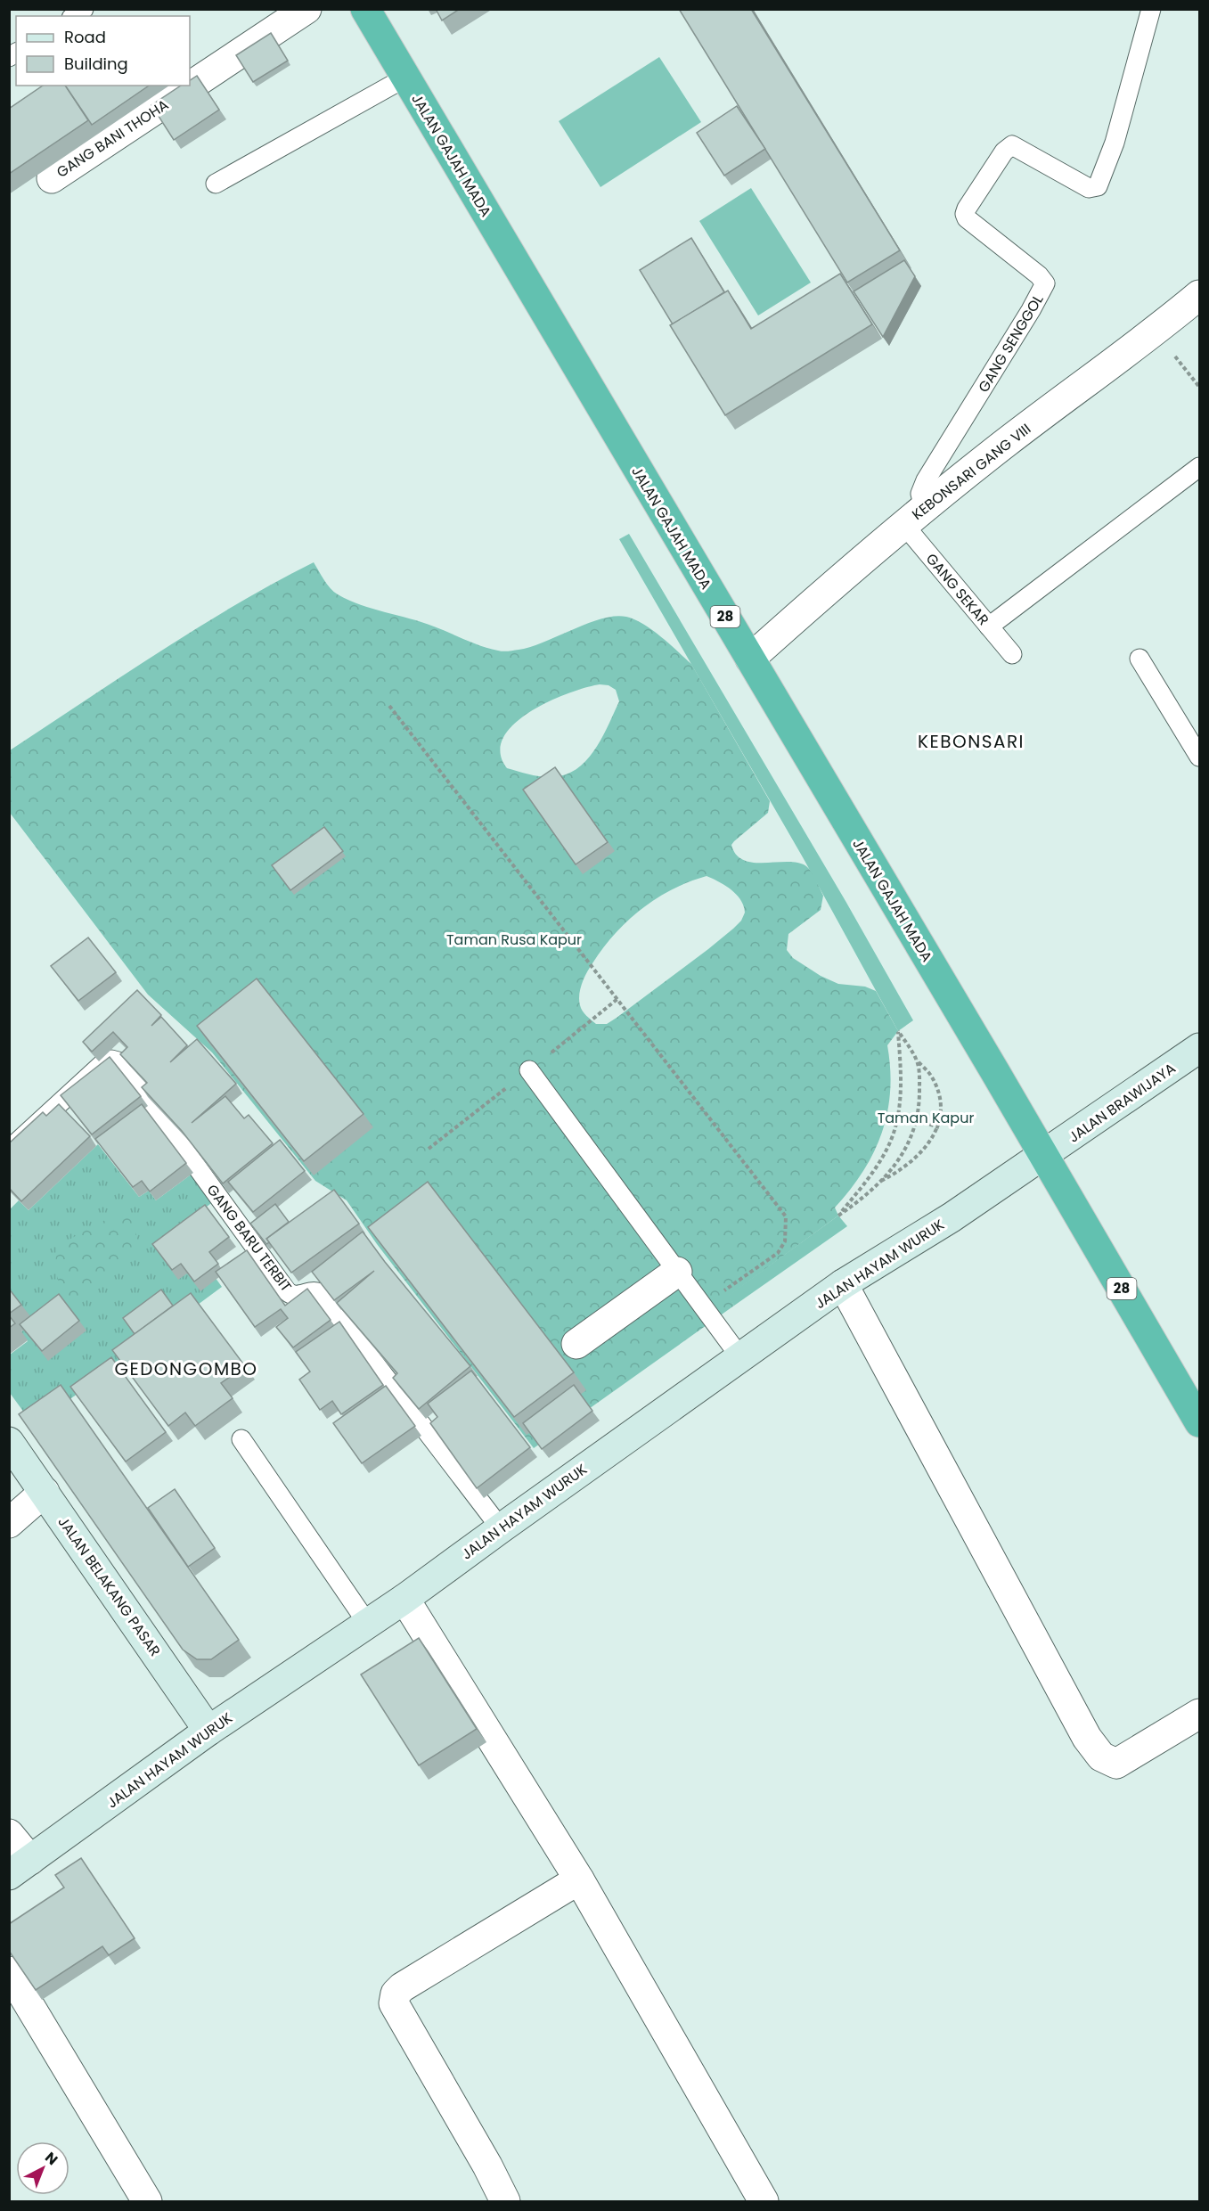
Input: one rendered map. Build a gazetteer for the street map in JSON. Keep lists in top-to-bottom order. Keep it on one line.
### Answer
{"streets":{"highway":["JALAN GAJAH MADA","28"],"main road":["JALAN BRAWIJAYA","JALAN HAYAM WURUK","JALAN BELAKANG PASAR"],"street":["GANG BANI THOHA","KEBONSARI GANG VIII"],"lane":["GANG SENGGOL","GANG SEKAR","GANG BARU TERBIT"]},"crossings":[["JALAN GAJAH MADA","KEBONSARI GANG VIII"],["JALAN GAJAH MADA","28"],["JALAN GAJAH MADA","JALAN BRAWIJAYA"],["JALAN GAJAH MADA","JALAN HAYAM WURUK"],["GANG SENGGOL","KEBONSARI GANG VIII"],["GANG SENGGOL","GANG SEKAR"],["KEBONSARI GANG VIII","GANG SEKAR"],["28","JALAN BRAWIJAYA"],["28","JALAN HAYAM WURUK"],["JALAN BRAWIJAYA","JALAN HAYAM WURUK"],["GANG BARU TERBIT","JALAN HAYAM WURUK"],["JALAN HAYAM WURUK","JALAN BELAKANG PASAR"]],"districts":["KEBONSARI","GEDONGOMBO"],"parks":["Taman Rusa Kapur","Taman Kapur"],"legend":["Road","Building"],"north":"top right"}
